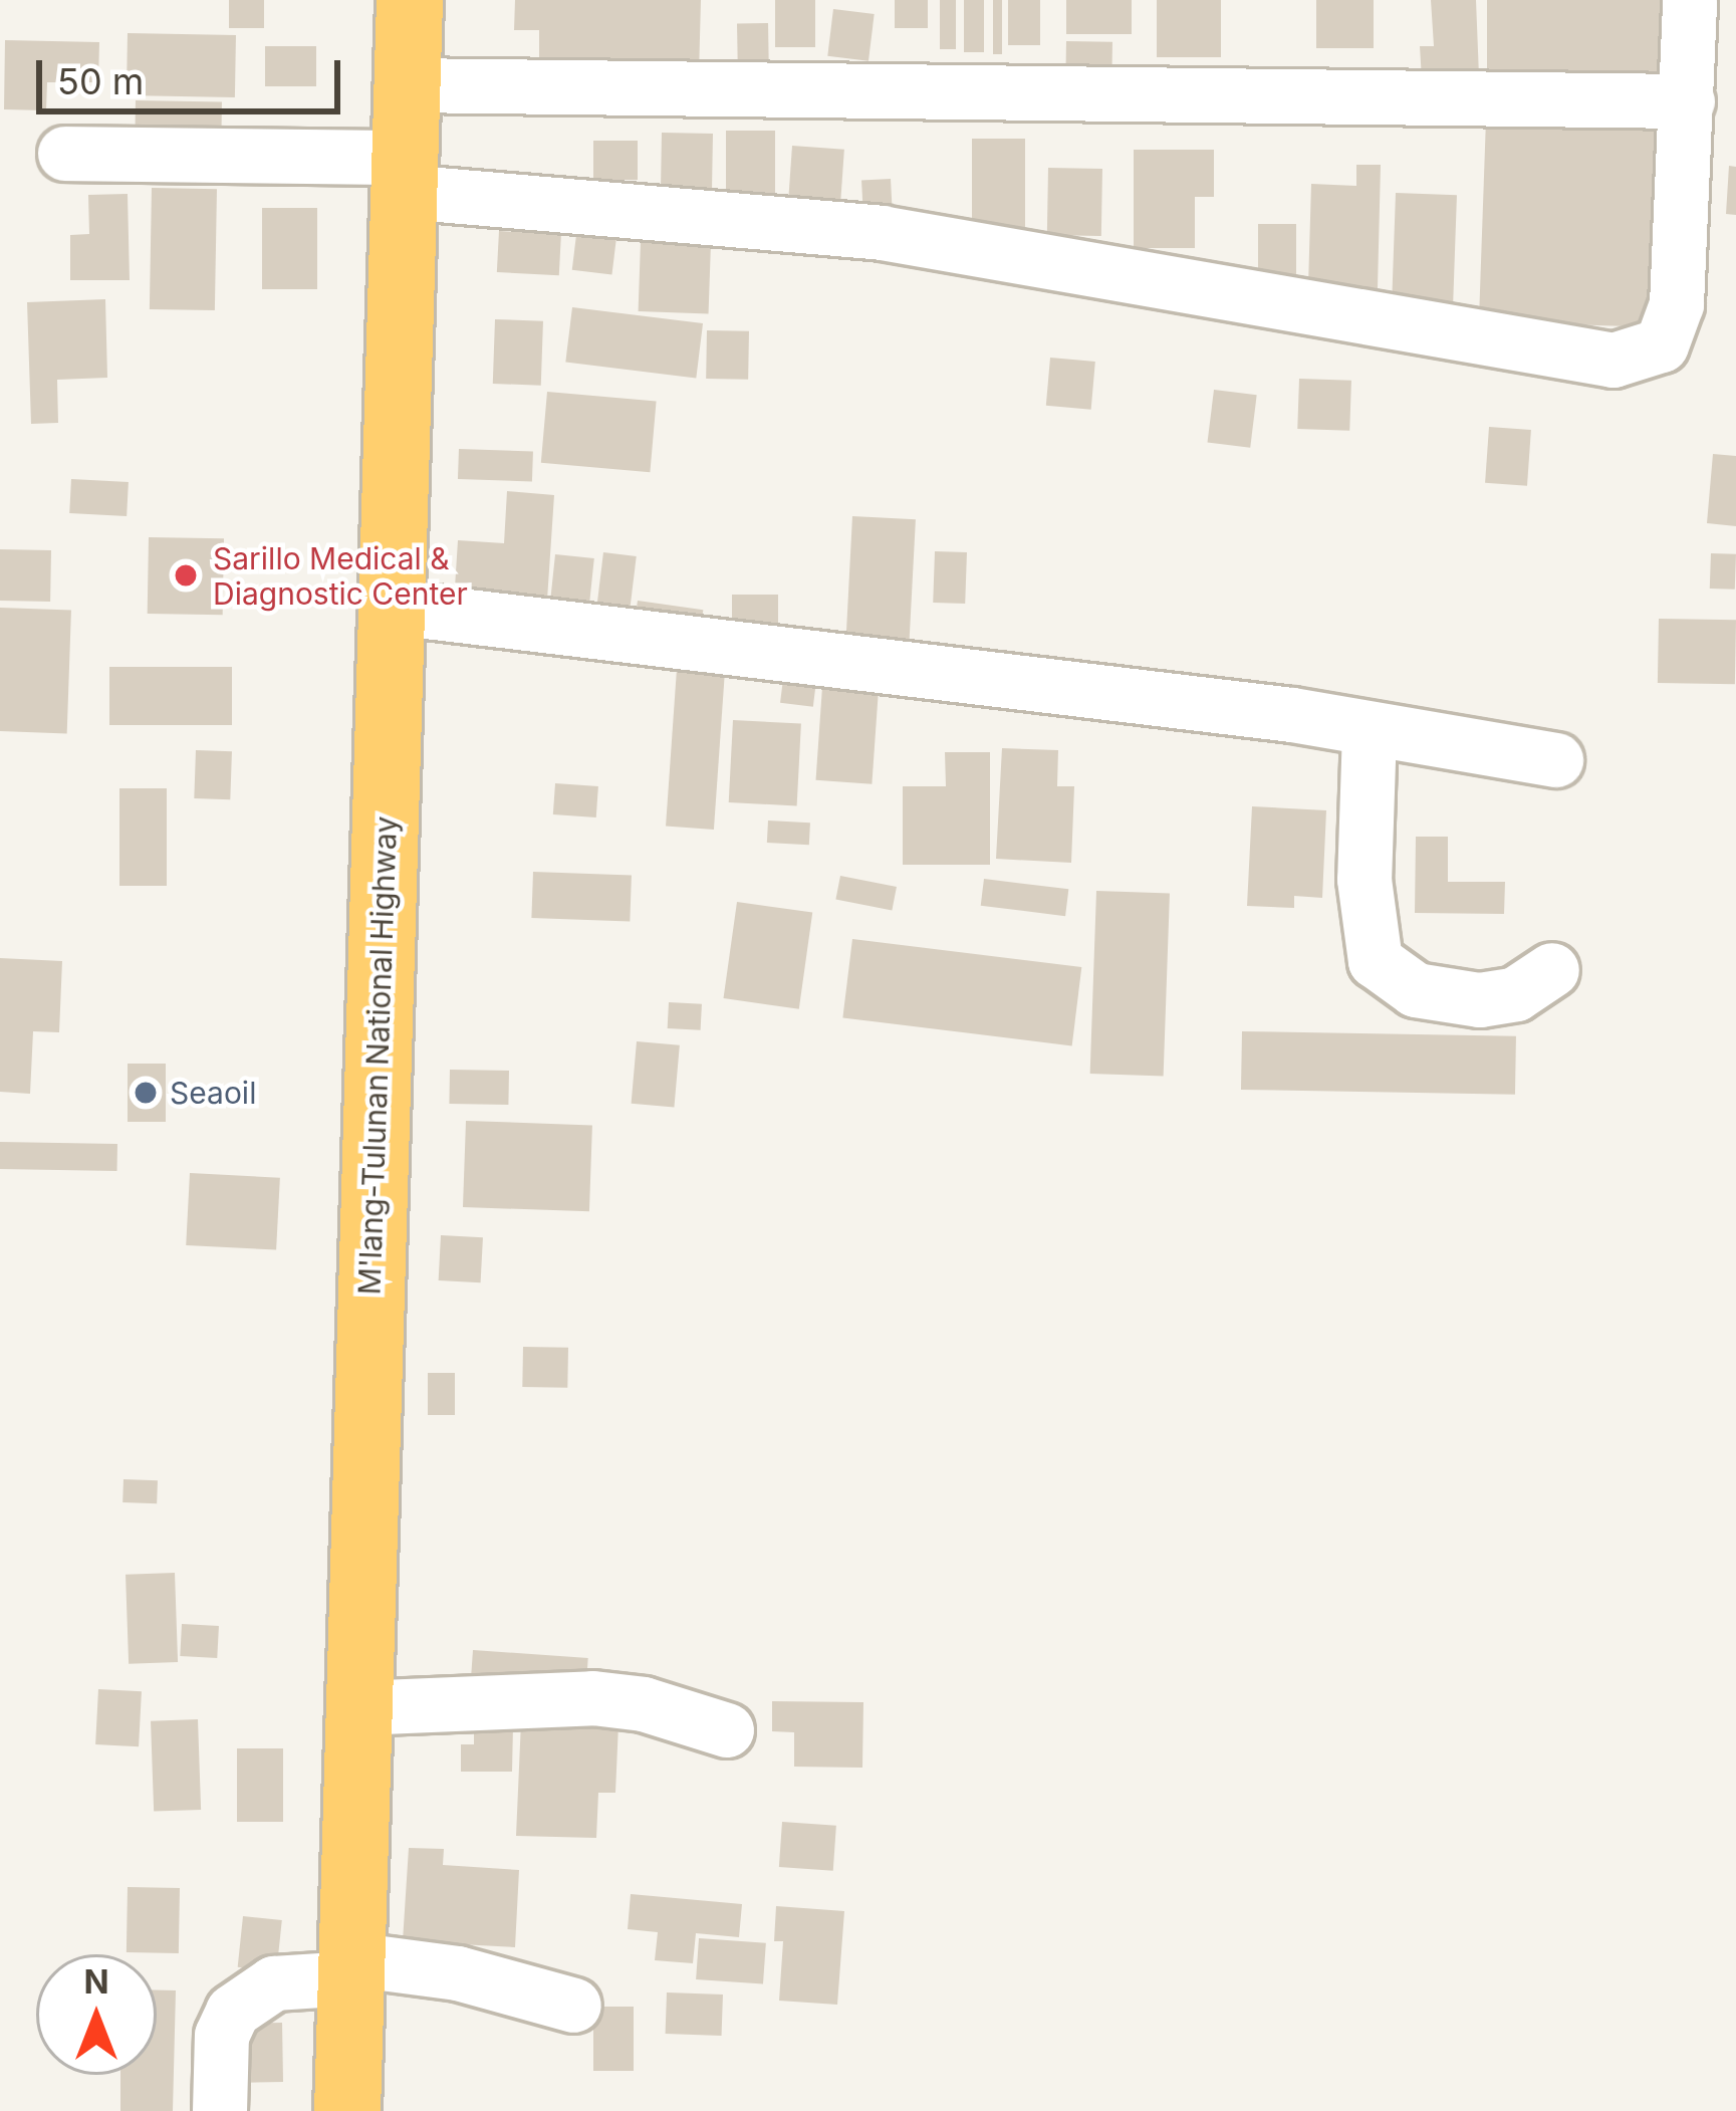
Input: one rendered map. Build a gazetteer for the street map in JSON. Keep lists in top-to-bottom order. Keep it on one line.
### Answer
{"streets":{"highway":["M'lang-Tulunan National Highway"]},"places":["Sarillo Medical & Diagnostic Center","Seaoil"],"scale_bar":"50 m","north":"top"}
